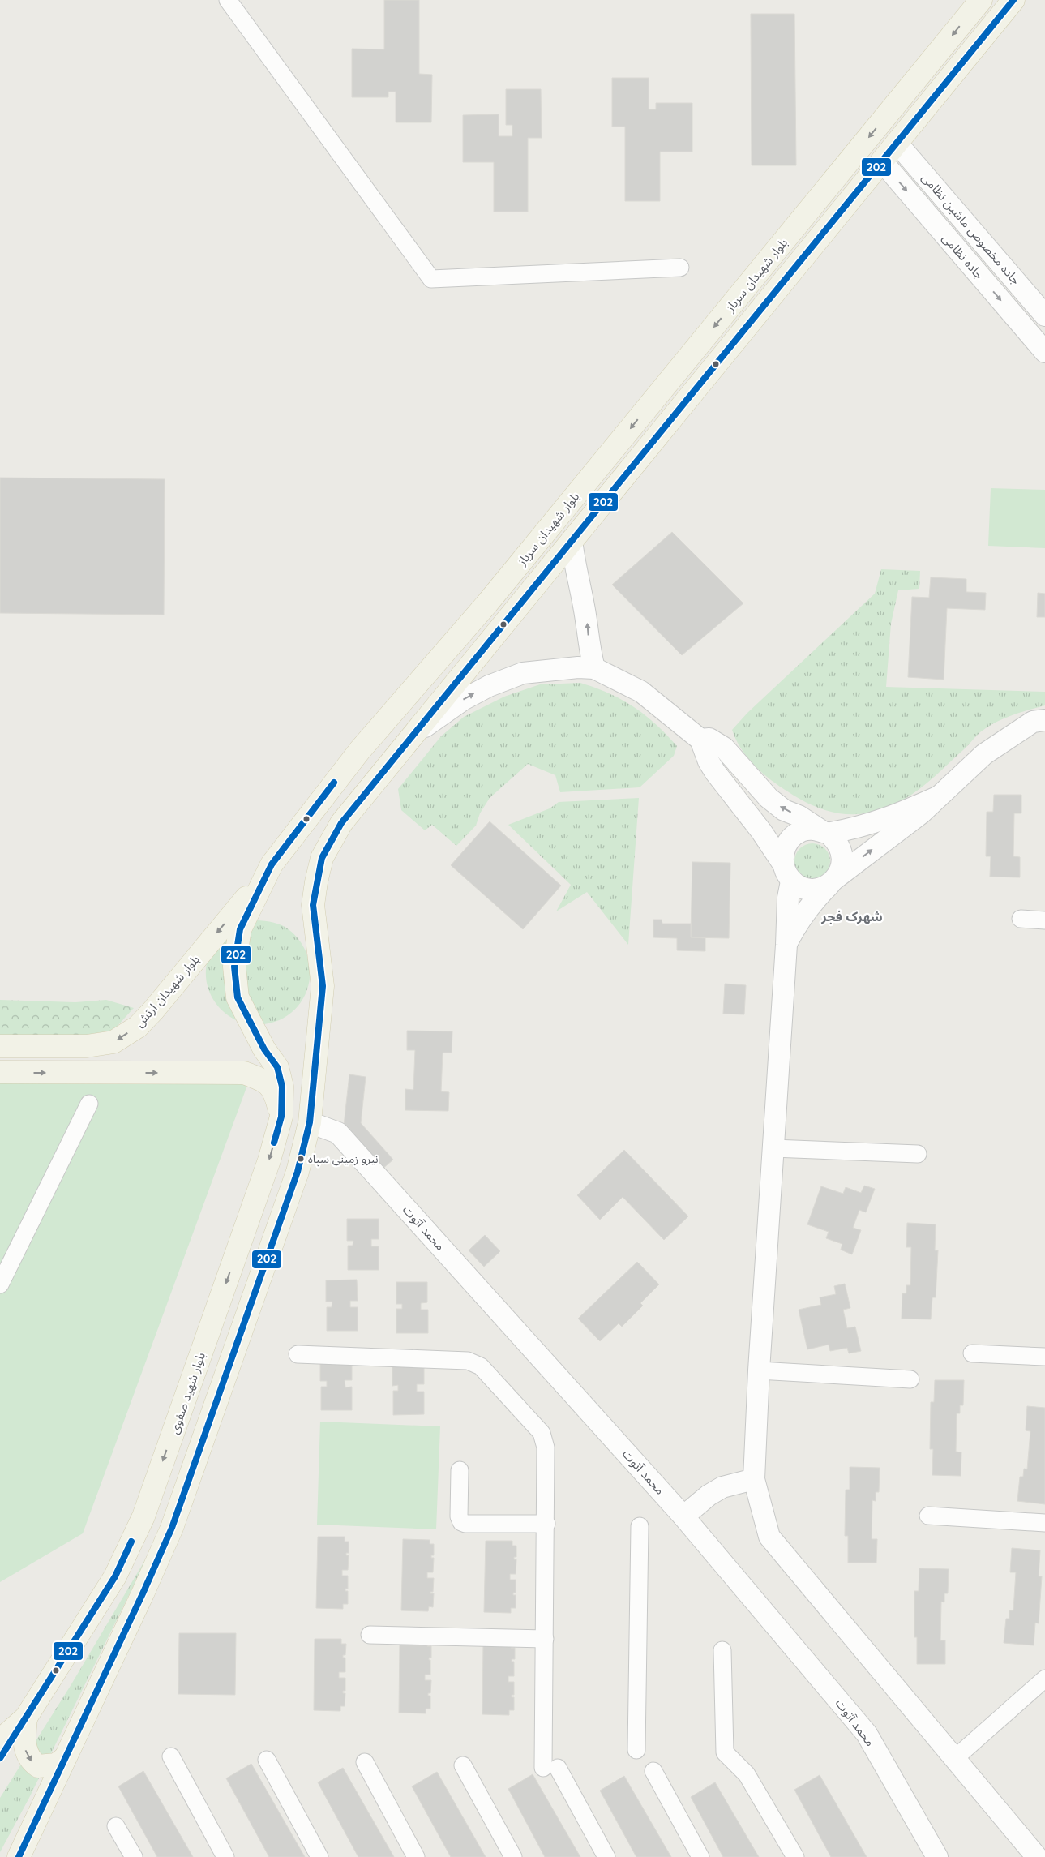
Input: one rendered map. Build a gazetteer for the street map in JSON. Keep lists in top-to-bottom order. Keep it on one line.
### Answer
{"streets":{"main road":["بلوار شهیدان سرباز","بلوار شهیدان ارتش","بلوار شهید صفوی"],"street":["جاده مخصوص ماشین نظامی","جاده نظامی","محمد آتوت"]},"crossings":[["جاده مخصوص ماشین نظامی","بلوار شهیدان سرباز"],["جاده نظامی","بلوار شهیدان سرباز"],["بلوار شهیدان سرباز","بلوار شهیدان ارتش"],["بلوار شهیدان سرباز","محمد آتوت"],["بلوار شهیدان سرباز","بلوار شهید صفوی"]],"one_way":["جاده نظامی","بلوار شهیدان ارتش"],"districts":["شهرک فجر"],"places":["نیرو زمینی سپاه"],"lines":["transit line 202"]}
